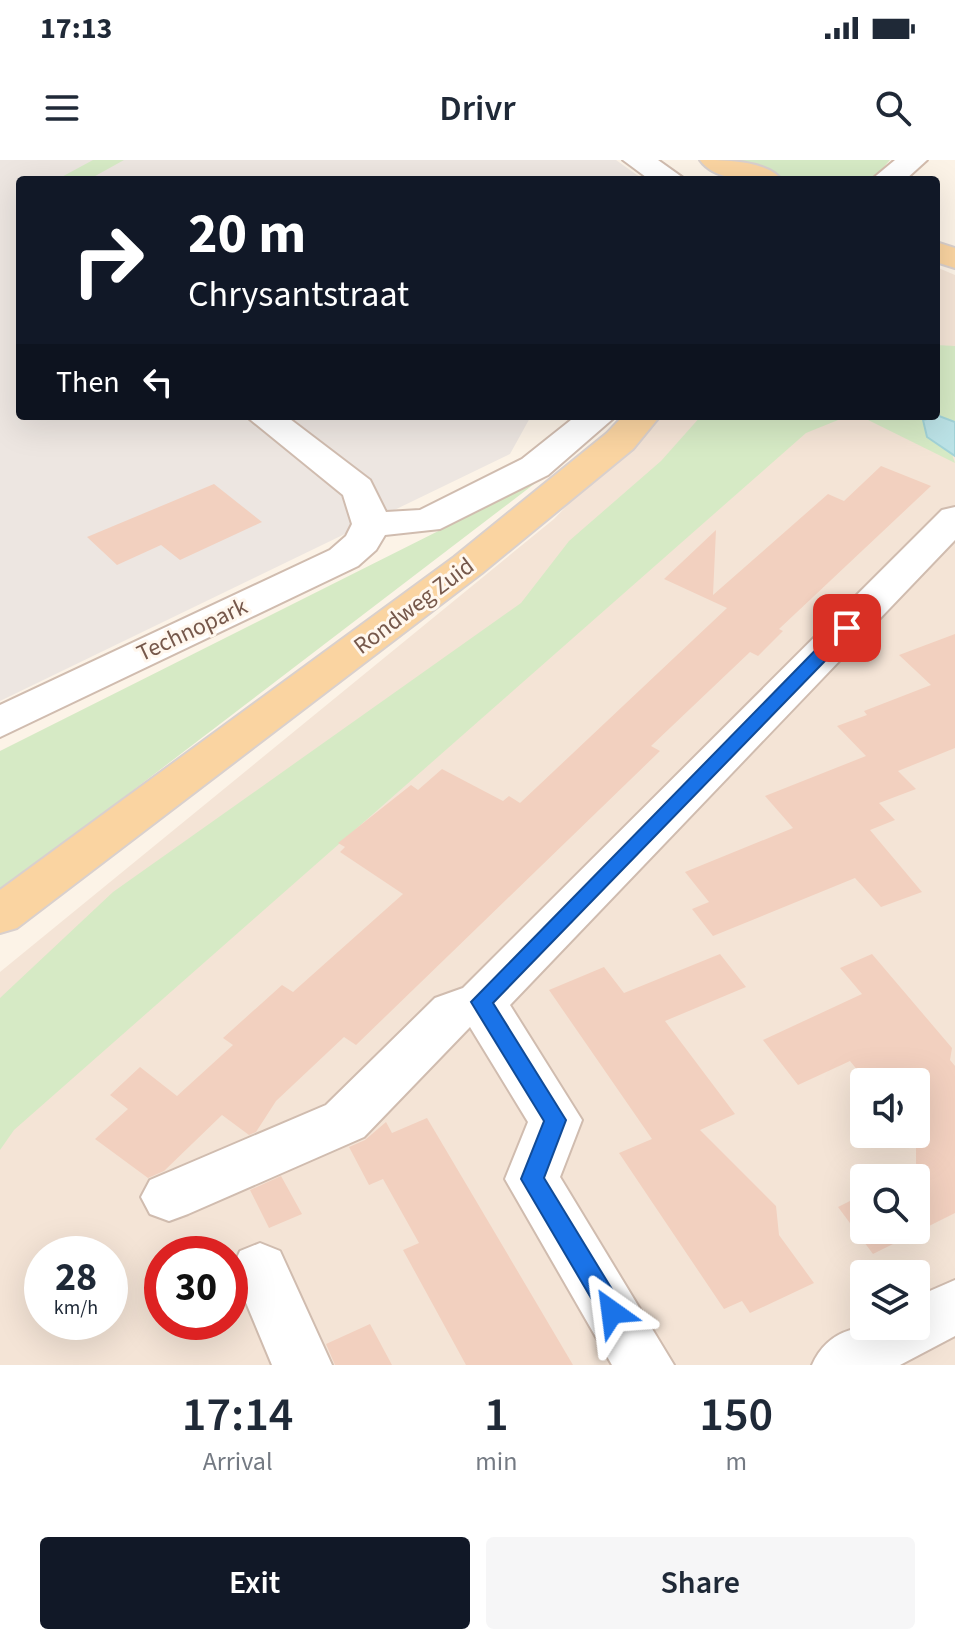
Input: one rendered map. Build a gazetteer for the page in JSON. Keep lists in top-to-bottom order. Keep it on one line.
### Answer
{"streets":{"main road":["Rondweg Zuid"],"street":["Technopark"]},"page":{"status":"17:13","header":"Drivr","turn":["20 m","Chrysantstraat"],"then":"Then","speed":"28 km/h","limit":"30","eta":["17:14","Arrival","1","min","150","m"],"buttons":["Exit","Share"]}}
